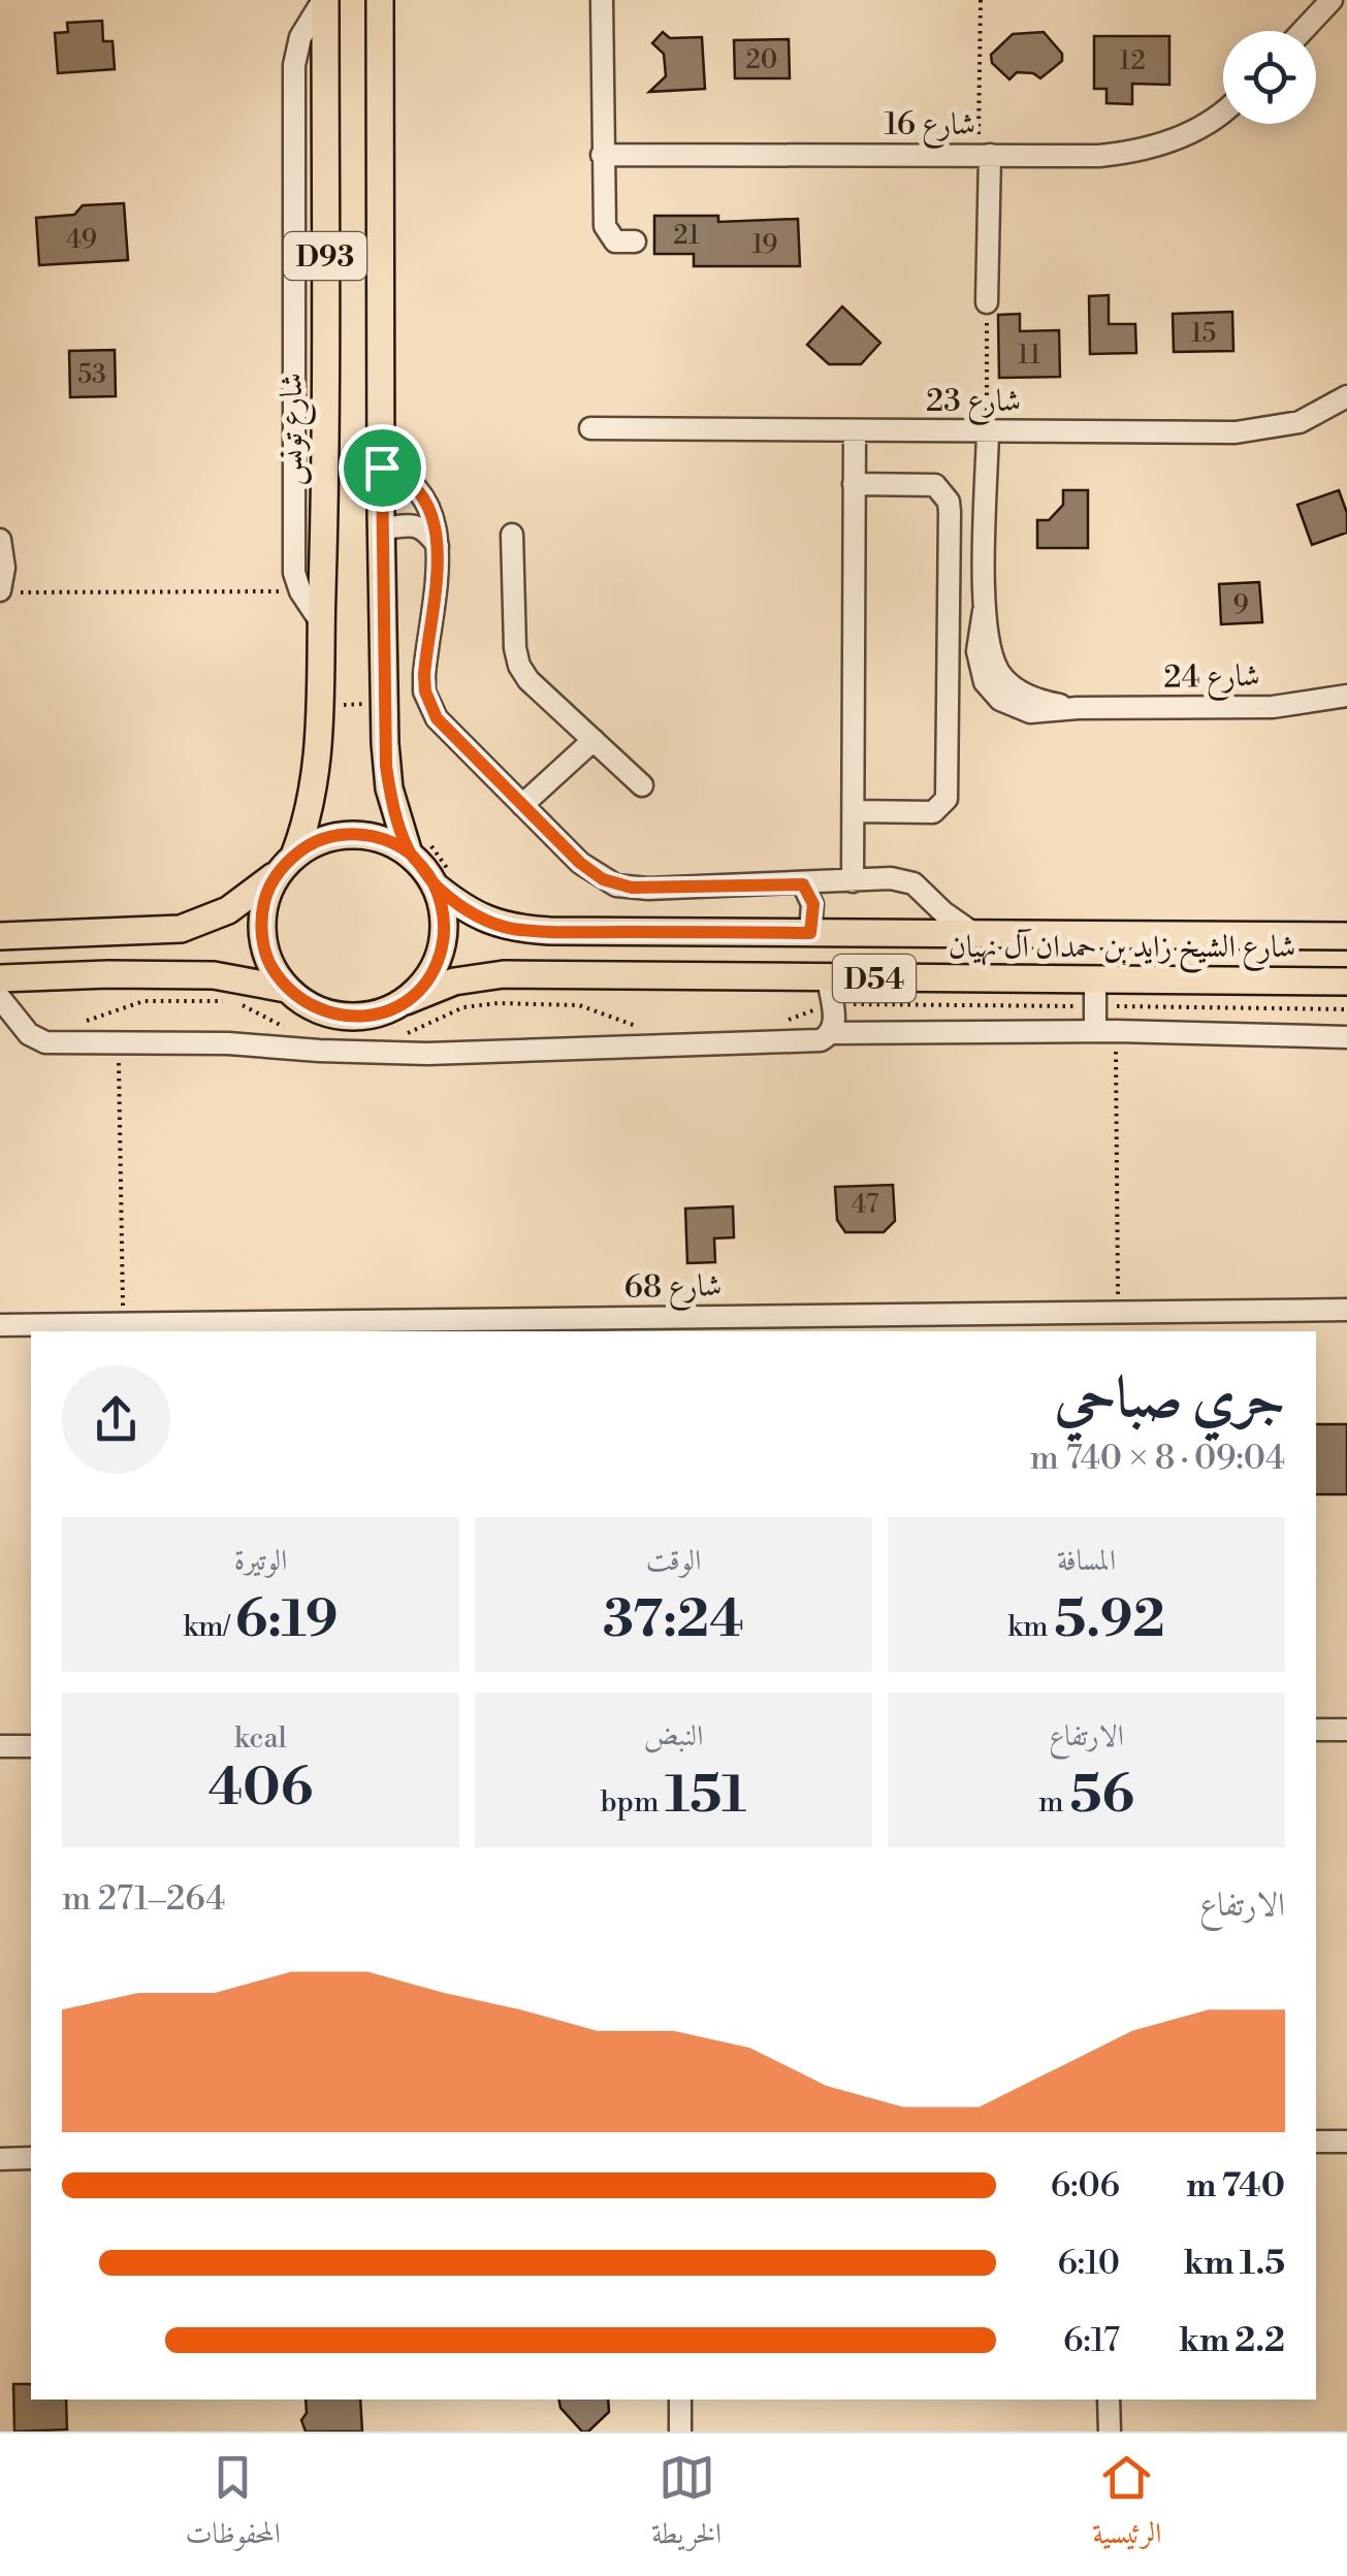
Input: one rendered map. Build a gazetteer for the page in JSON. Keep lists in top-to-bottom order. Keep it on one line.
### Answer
{"streets":{"main road":["D93","شارع تونس","شارع الشيخ زايد بن حمدان آل نهيان","D54"],"street":["شارع 16","شارع 23","شارع 24","شارع 68"]},"crossings":[["شارع 23","شارع 24"],["شارع تونس","شارع الشيخ زايد بن حمدان آل نهيان"]],"house_numbers":["20","12","21","49","19","15","11","53","9","47"],"page":{"heading":["جري صباحي","09:04 · 8 × 740 m"],"stats":[["المسافة","5.92 km"],["الوقت","37:24"],["الوتيرة","6:19 /km"],["الارتفاع","56 m"],["النبض","151 bpm"],["kcal","406"]],"chart":["الارتفاع","264–271 m"],"list":[{"name":"740 m","note":"6:06"},{"name":"1.5 km","note":"6:10"},{"name":"2.2 km","note":"6:17"}],"tabs":["الرئيسية","الخريطة","المحفوظات"]}}
